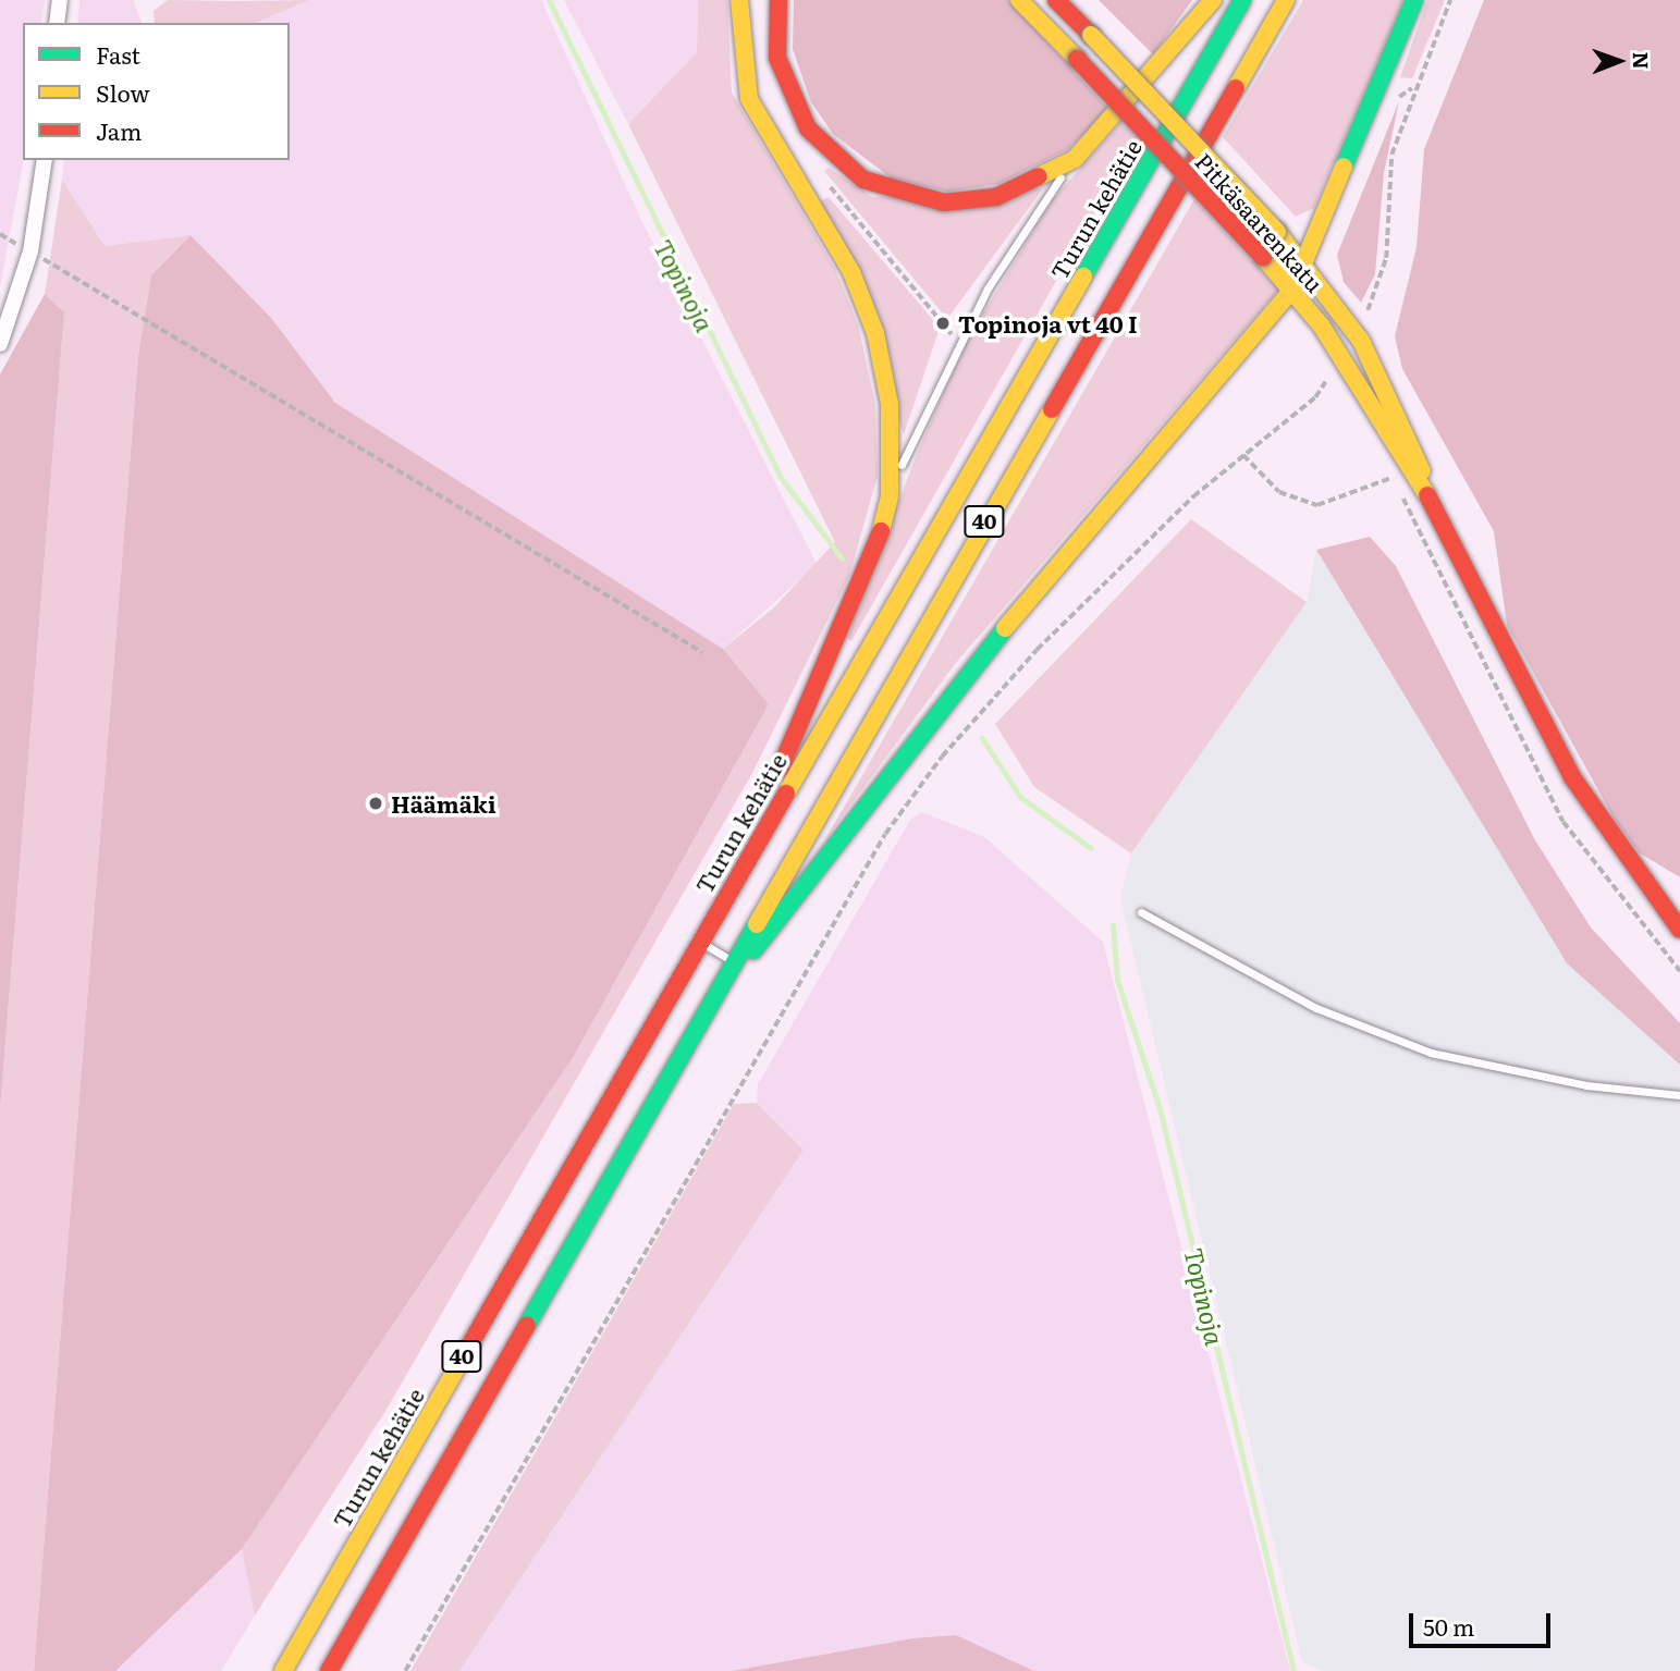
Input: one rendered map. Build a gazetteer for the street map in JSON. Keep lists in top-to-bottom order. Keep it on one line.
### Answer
{"streets":{"main road":["Turun kehätie","Pitkäsaarenkatu","40"]},"water":["Topinoja"],"places":["Topinoja vt 40 I","Häämäki"],"legend":["Fast","Slow","Jam"],"scale_bar":"50 m","north":"right"}
